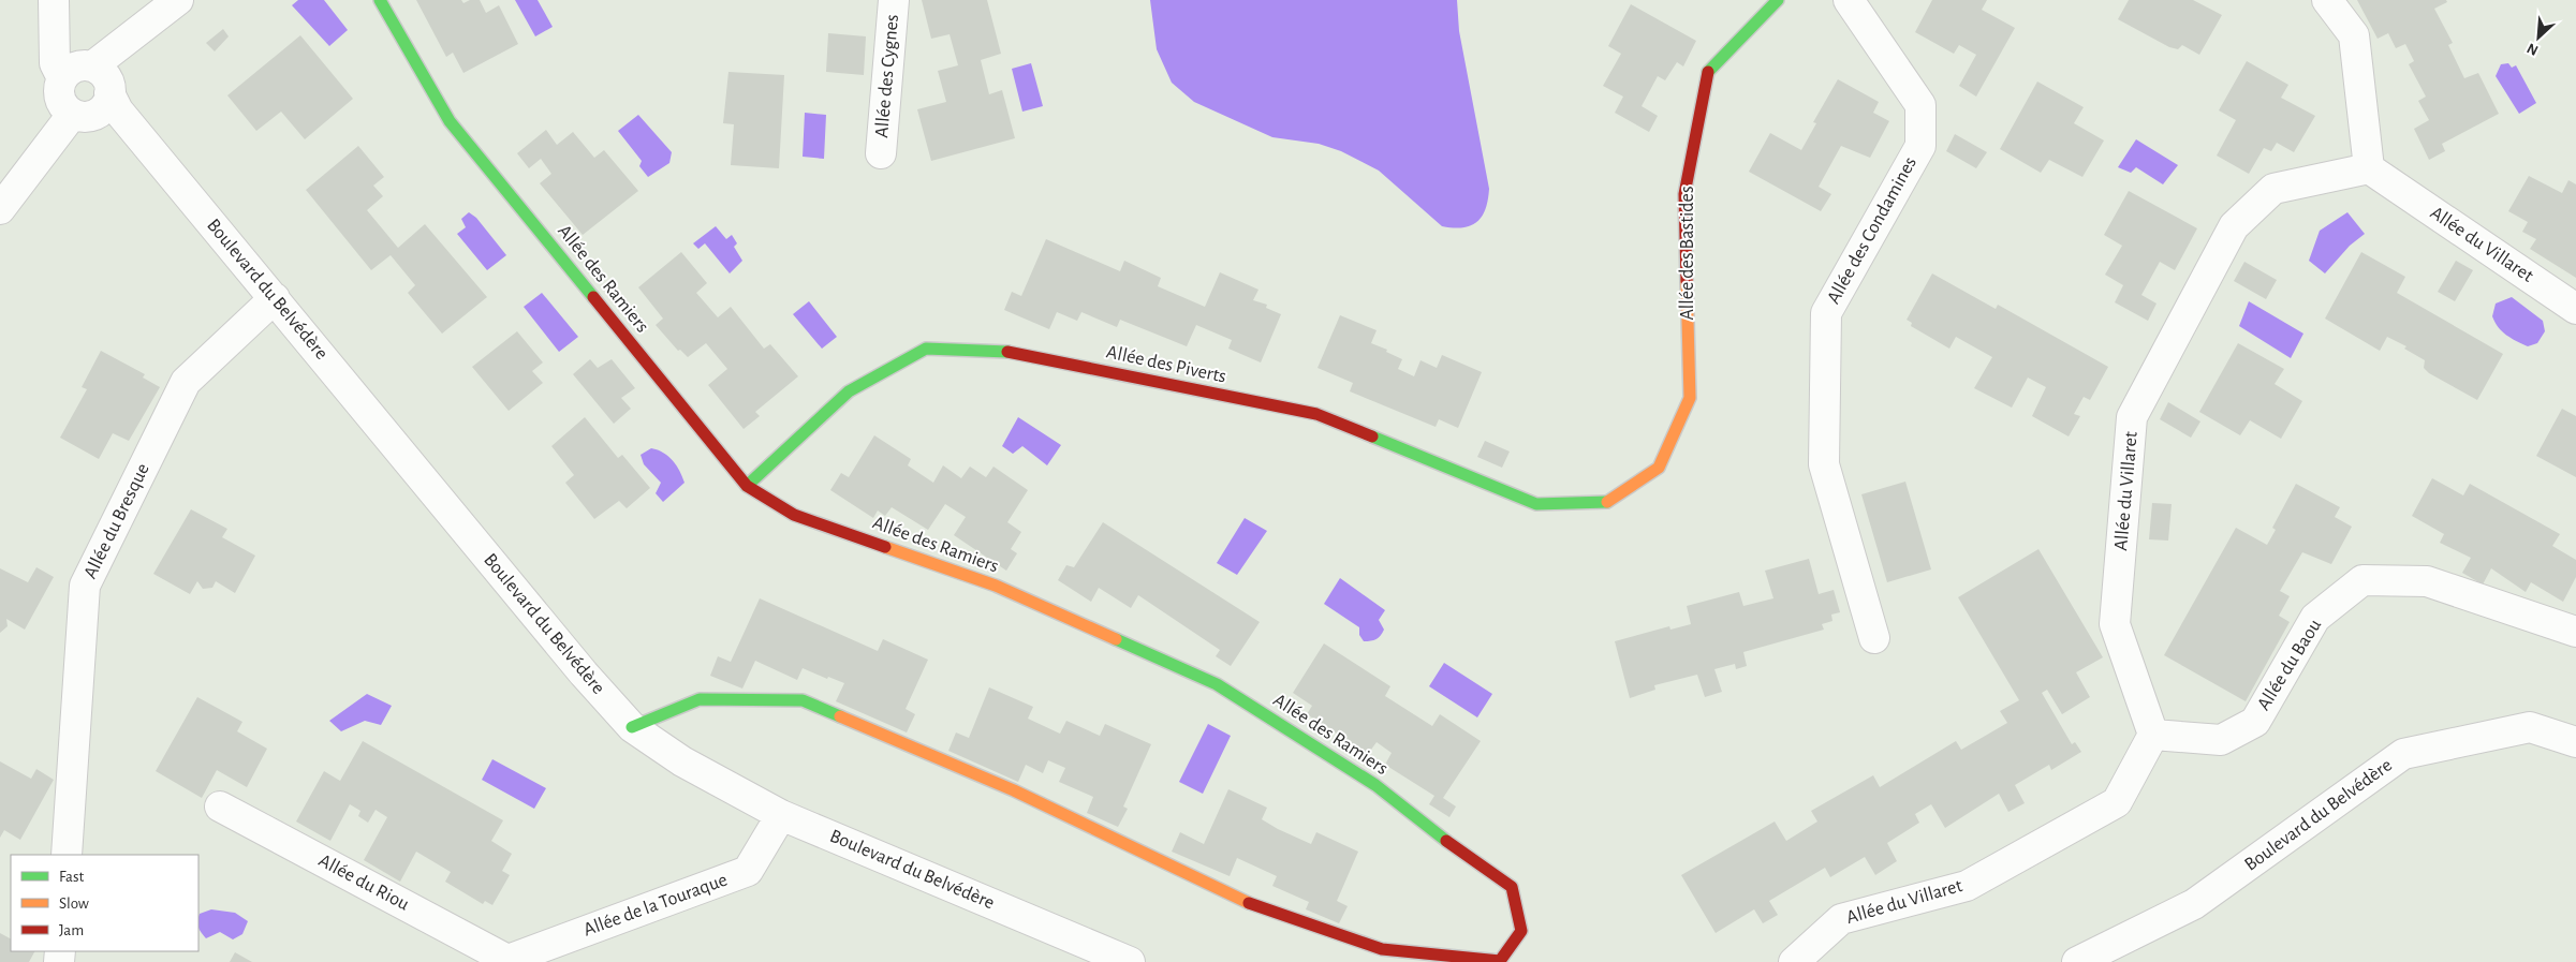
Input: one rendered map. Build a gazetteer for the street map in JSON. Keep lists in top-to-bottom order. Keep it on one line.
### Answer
{"streets":{"street":["Allée des Cygnes","Allée des Condamines","Allée du Villaret","Allée des Bastides","Allée des Ramiers","Boulevard du Belvédère","Allée des Piverts","Allée du Bresque","Allée du Baou","Allée du Riou","Allée de la Touraque"]},"crossings":[["Allée du Villaret","Allée du Baou"],["Allée des Bastides","Allée des Piverts"],["Allée des Ramiers","Boulevard du Belvédère"],["Allée des Ramiers","Allée des Piverts"],["Boulevard du Belvédère","Allée du Bresque"],["Boulevard du Belvédère","Allée de la Touraque"],["Allée du Riou","Allée de la Touraque"]],"legend":["Fast","Slow","Jam"],"north":"bottom left"}
